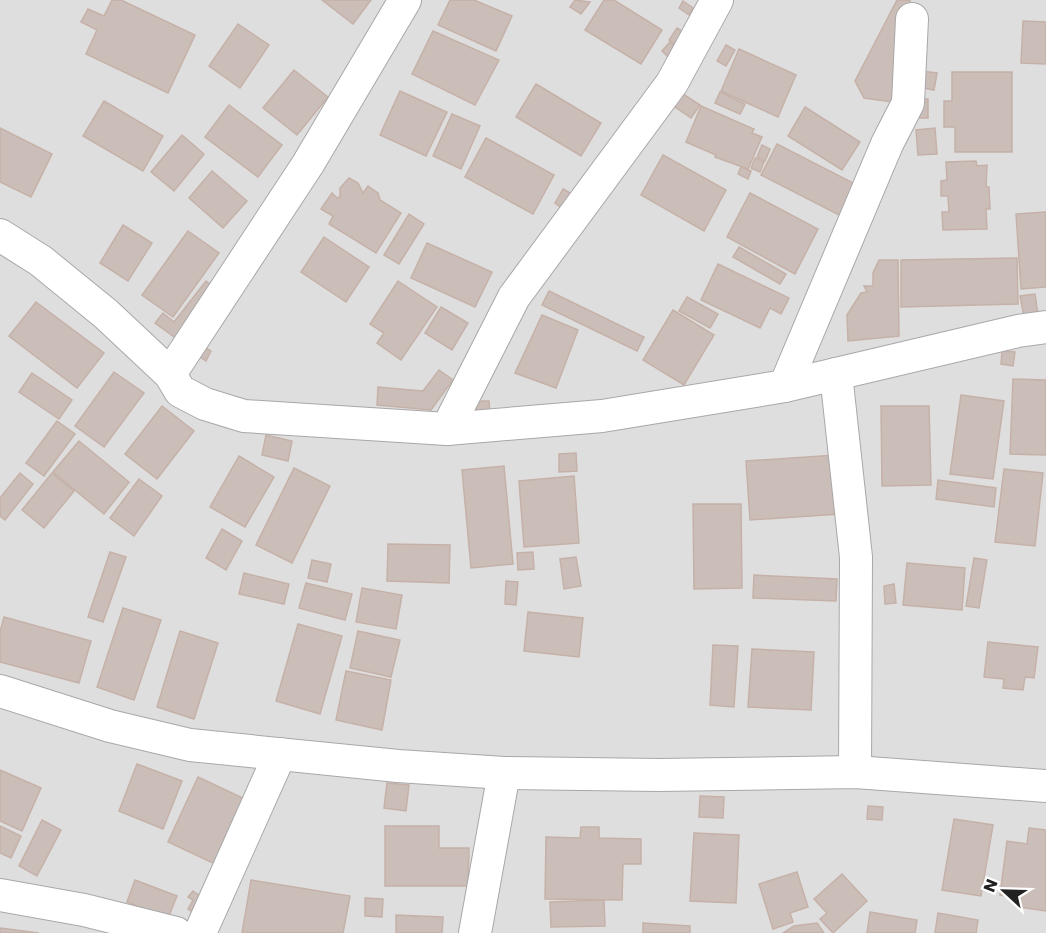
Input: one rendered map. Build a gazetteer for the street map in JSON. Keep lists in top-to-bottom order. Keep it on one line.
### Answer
{"north":"left"}
